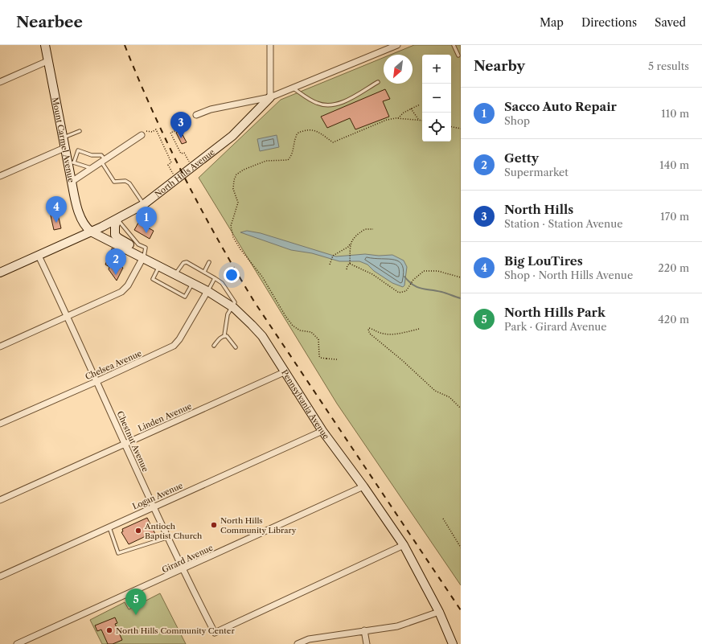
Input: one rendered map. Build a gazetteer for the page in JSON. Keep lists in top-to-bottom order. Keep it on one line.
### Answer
{"streets":{"main road":["Mount Carmel Avenue","North Hills Avenue","Pennsylvania Avenue"],"street":["Chelsea Avenue","Linden Avenue","Chestnut Avenue","Logan Avenue","Girard Avenue"]},"crossings":[["Mount Carmel Avenue","North Hills Avenue"],["Mount Carmel Avenue","Pennsylvania Avenue"],["North Hills Avenue","Pennsylvania Avenue"],["North Hills Avenue","Chestnut Avenue"],["Chelsea Avenue","Pennsylvania Avenue"],["Chelsea Avenue","Chestnut Avenue"],["Pennsylvania Avenue","Linden Avenue"],["Pennsylvania Avenue","Chestnut Avenue"],["Pennsylvania Avenue","Logan Avenue"],["Pennsylvania Avenue","Girard Avenue"],["Linden Avenue","Chestnut Avenue"],["Chestnut Avenue","Logan Avenue"],["Chestnut Avenue","Girard Avenue"]],"places":["North Hills Community Library","Antioch Baptist Church","North Hills Community Center"],"north":"bottom left","page":{"header":"Nearbee","nav":["Map","Directions","Saved"],"heading":["Nearby","5 results"],"map_buttons":["+","−"],"list":[{"mark":"1","name":"Sacco Auto Repair","note":"Shop","value":"110 m"},{"mark":"2","name":"Getty","note":"Supermarket","value":"140 m"},{"mark":"3","name":"North Hills","note":"Station · Station Avenue","value":"170 m"},{"mark":"4","name":"Big LouTires","note":"Shop · North Hills Avenue","value":"220 m"},{"mark":"5","name":"North Hills Park","note":"Park · Girard Avenue","value":"420 m"}],"pins":["3","4","1","2","5"]}}
